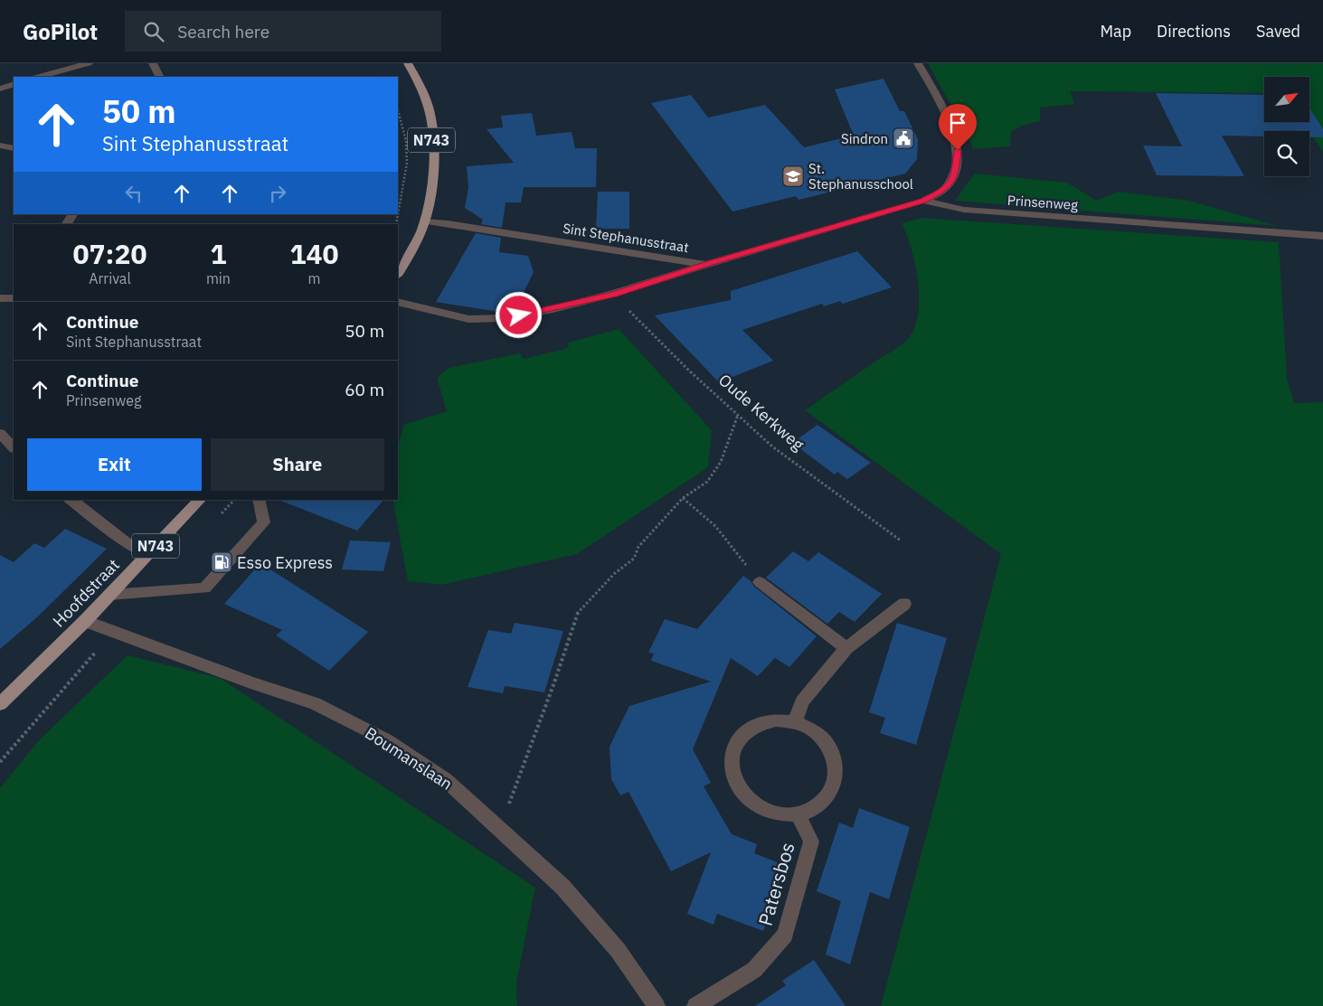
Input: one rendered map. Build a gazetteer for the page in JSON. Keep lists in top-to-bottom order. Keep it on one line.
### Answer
{"streets":{"main road":["N743","Hoofdstraat"],"street":["Prinsenweg","Sint Stephanusstraat","Boumanslaan","Patersbos"],"path":["Oude Kerkweg"]},"crossings":[["N743","Sint Stephanusstraat"],["Prinsenweg","Sint Stephanusstraat"],["Hoofdstraat","Boumanslaan"]],"places":{"public building":["Sindron"],"school or university":["St. Stephanusschool"],"fuel station":["Esso Express"]},"north":"top right","page":{"header":"GoPilot","search":"Search here","nav":["Map","Directions","Saved"],"turn":["50 m","Sint Stephanusstraat"],"eta":["07:20","Arrival","1","min","140","m"],"list":[{"name":"Continue","note":"Sint Stephanusstraat","value":"50 m"},{"name":"Continue","note":"Prinsenweg","value":"60 m"}],"buttons":["Exit","Share"]}}
